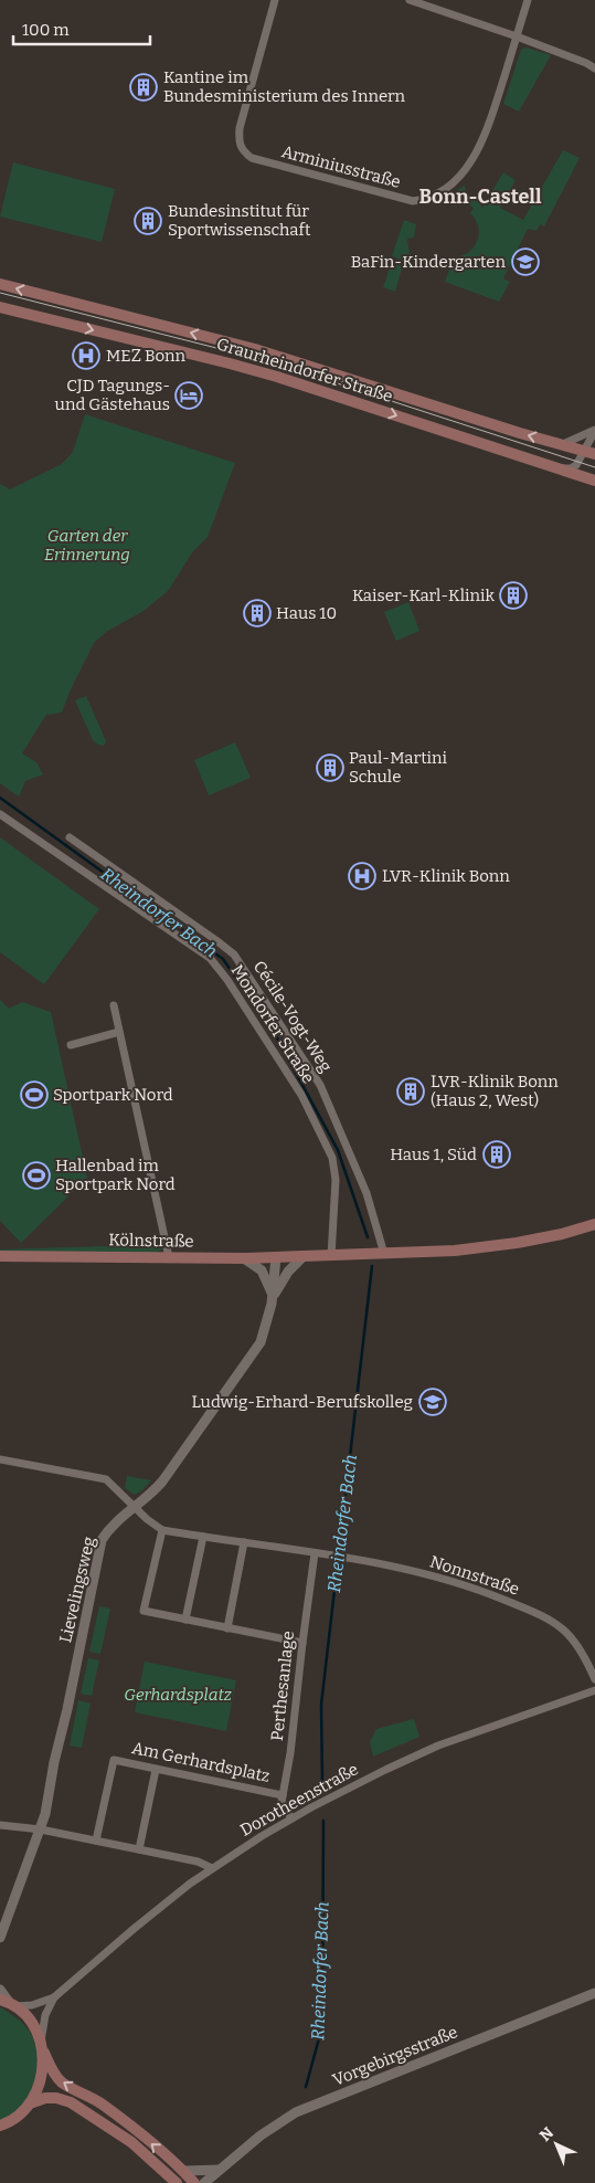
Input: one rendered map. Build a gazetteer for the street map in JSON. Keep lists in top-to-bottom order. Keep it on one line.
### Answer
{"streets":{"main road":["Graurheindorfer Straße","Kölnstraße"],"street":["Arminiusstraße","Cécile-Vogt-Weg","Mondorfer Straße","Nonnstraße","Lievelingsweg","Perthesanlage","Am Gerhardsplatz","Dorotheenstraße","Vorgebirgsstraße"]},"crossings":[["Cécile-Vogt-Weg","Kölnstraße"],["Mondorfer Straße","Kölnstraße"],["Kölnstraße","Lievelingsweg"],["Nonnstraße","Perthesanlage"],["Perthesanlage","Am Gerhardsplatz"]],"districts":["Bonn-Castell"],"water":["Rheindorfer Bach"],"parks":["Garten der Erinnerung","Gerhardsplatz"],"places":{"building":["Kantine im Bundesministerium des Innern","Bundesinstitut für Sportwissenschaft","Kaiser-Karl-Klinik","Haus 10","Paul-Martini Schule","LVR-Klinik Bonn (Haus 2, West)","Haus 1, Süd"],"school or university":["BaFin-Kindergarten","Ludwig-Erhard-Berufskolleg"],"hospital":["MEZ Bonn","LVR-Klinik Bonn"],"hotel":["CJD Tagungs- und Gästehaus"],"sports":["Sportpark Nord","Hallenbad im Sportpark Nord"]},"scale_bar":"100 m","north":"top left"}
